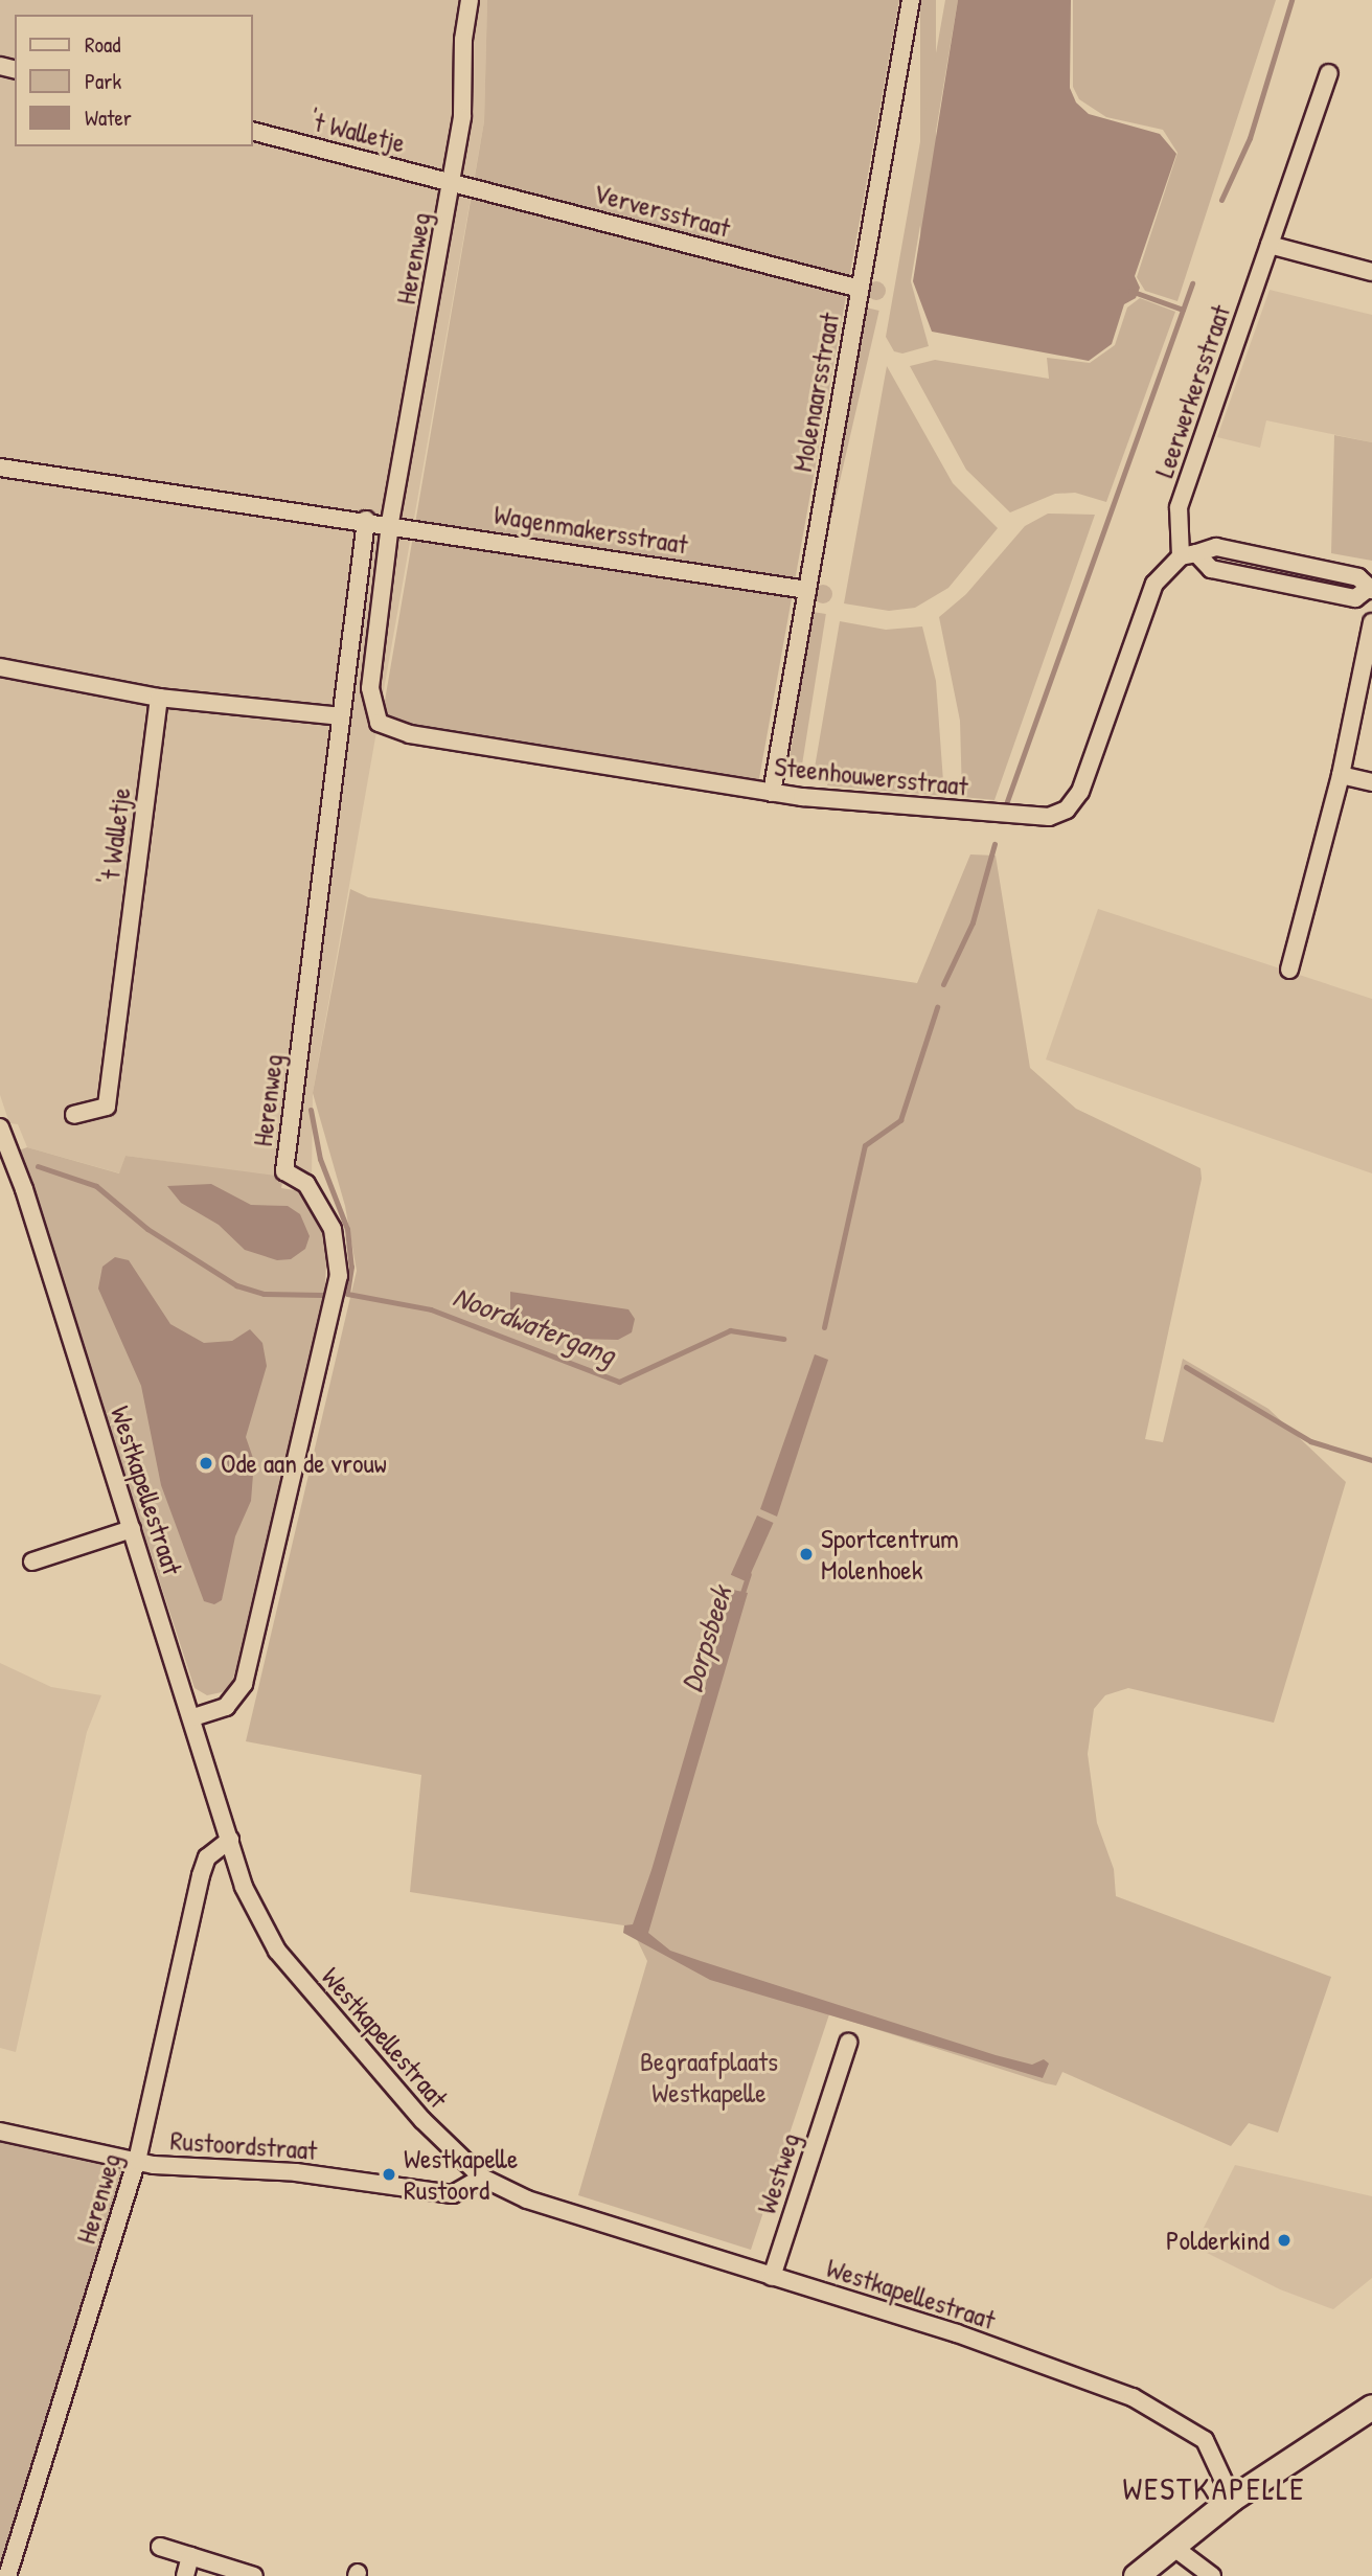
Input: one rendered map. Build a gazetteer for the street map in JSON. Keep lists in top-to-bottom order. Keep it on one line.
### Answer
{"streets":{"street":["'t Walletje","Verversstraat","Herenweg","Leerwerkersstraat","Molenaarsstraat","Wagenmakersstraat","Steenhouwersstraat","Westkapellestraat","Rustoordstraat","Westweg"]},"crossings":[["'t Walletje","Verversstraat"],["'t Walletje","Herenweg"],["Verversstraat","Herenweg"],["Verversstraat","Molenaarsstraat"],["Herenweg","Wagenmakersstraat"],["Herenweg","Steenhouwersstraat"],["Herenweg","Westkapellestraat"],["Herenweg","Rustoordstraat"],["Leerwerkersstraat","Steenhouwersstraat"],["Molenaarsstraat","Wagenmakersstraat"],["Molenaarsstraat","Steenhouwersstraat"],["Westkapellestraat","Rustoordstraat"],["Westkapellestraat","Westweg"]],"districts":["WESTKAPELLE"],"water":["Noordwatergang","Dorpsbeek"],"parks":["Begraafplaats Westkapelle"],"places":["Ode aan de vrouw","Sportcentrum Molenhoek","Westkapelle Rustoord","Polderkind"],"legend":["Road","Park","Water"]}
